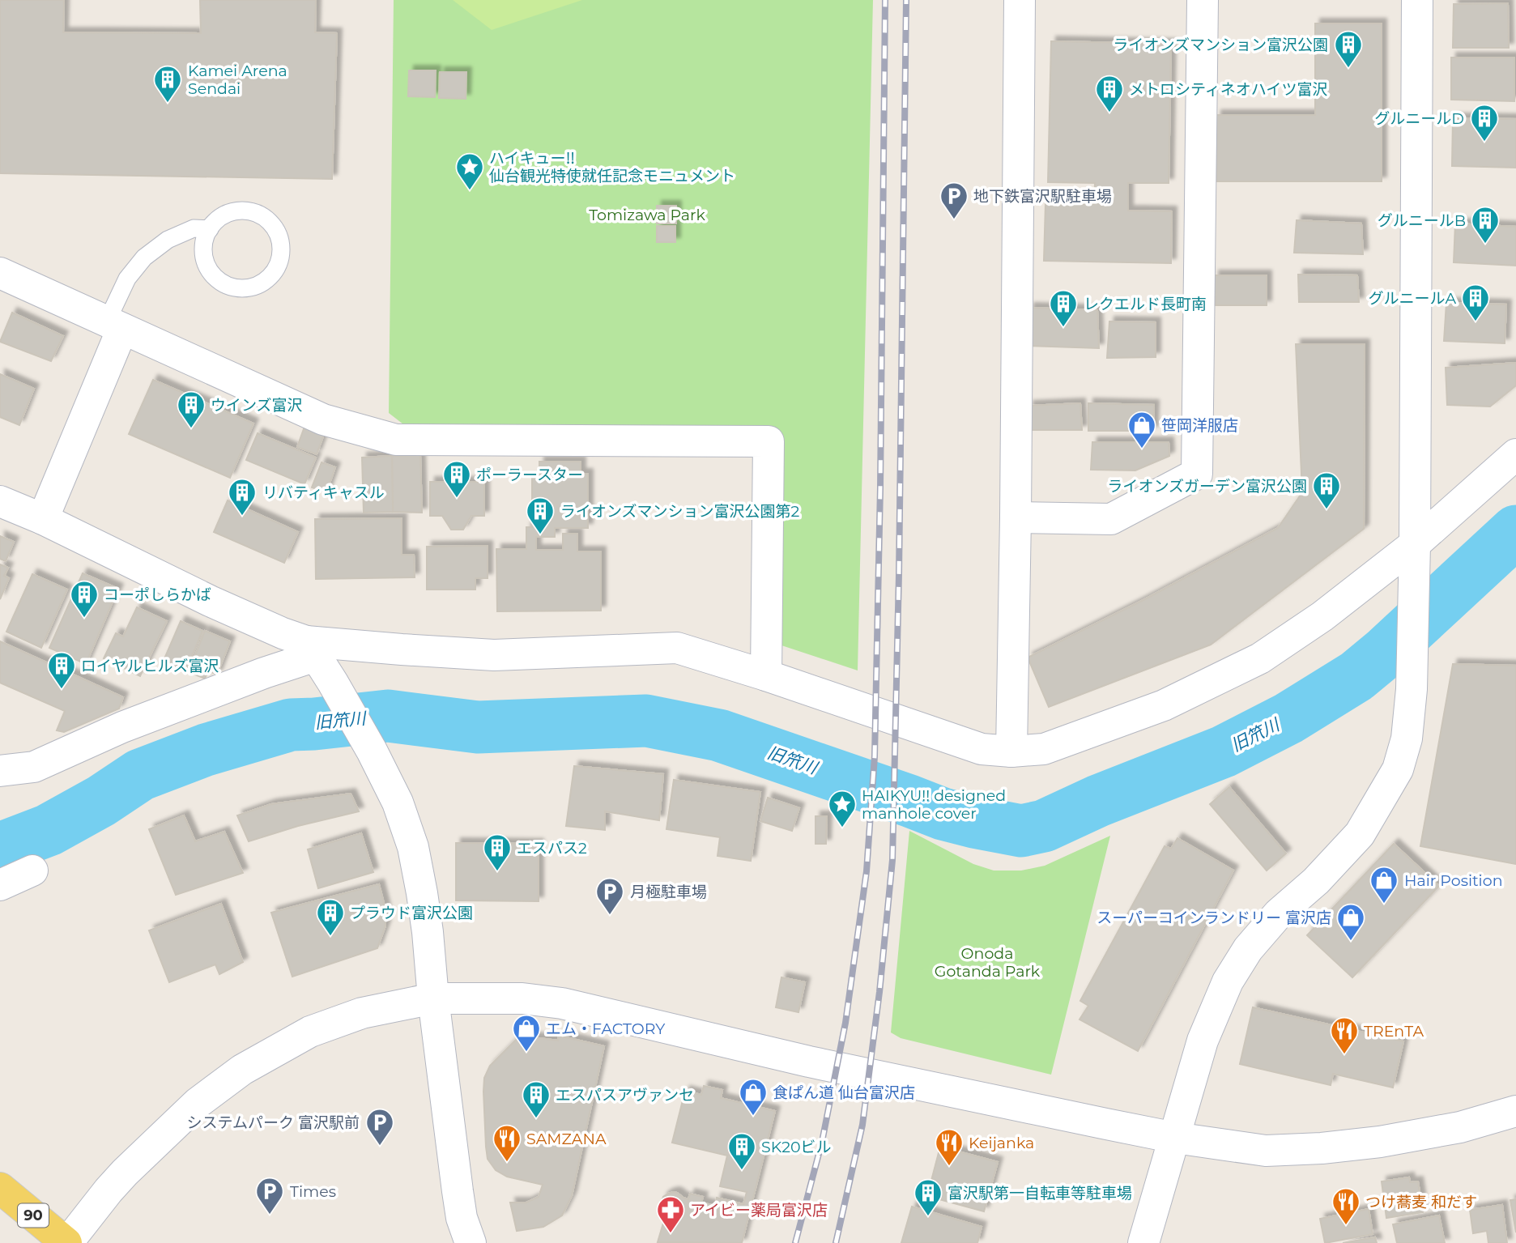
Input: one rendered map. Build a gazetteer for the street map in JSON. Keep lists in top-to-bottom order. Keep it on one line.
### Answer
{"streets":{"main road":["90"]},"water":["旧笊川"],"parks":["Tomizawa Park","Onoda Gotanda Park"],"places":{"building":["ライオンズマンション富沢公園","Kamei Arena Sendai","メトロシティネオハイツ富沢","グルニールD","グルニールB","グルニールA","レクエルド長町南","ウインズ富沢","ポーラースター","ライオンズガーデン富沢公園","リバティキャスル","ライオンズマンション富沢公園第2","コーポしらかば","ロイヤルヒルズ富沢","エスパス2","プラウド富沢公園","エスパスアヴァンセ","SK20ビル","富沢駅第一自転車等駐車場"],"place":["ハイキュー‼ 仙台観光特使就任記念モニュメント","HAIKYU!! designed manhole cover"],"parking":["地下鉄富沢駅駐車場","月極駐車場","システムパーク 富沢駅前","Times"],"shop":["笹岡洋服店","Hair Position","スーパーコインランドリー 富沢店","エム・FACTORY","食ぱん道 仙台富沢店"],"restaurant":["TREnTA","SAMZANA","Keijanka","つけ蕎麦 和だす"],"pharmacy":["アイビー薬局富沢店"]}}
